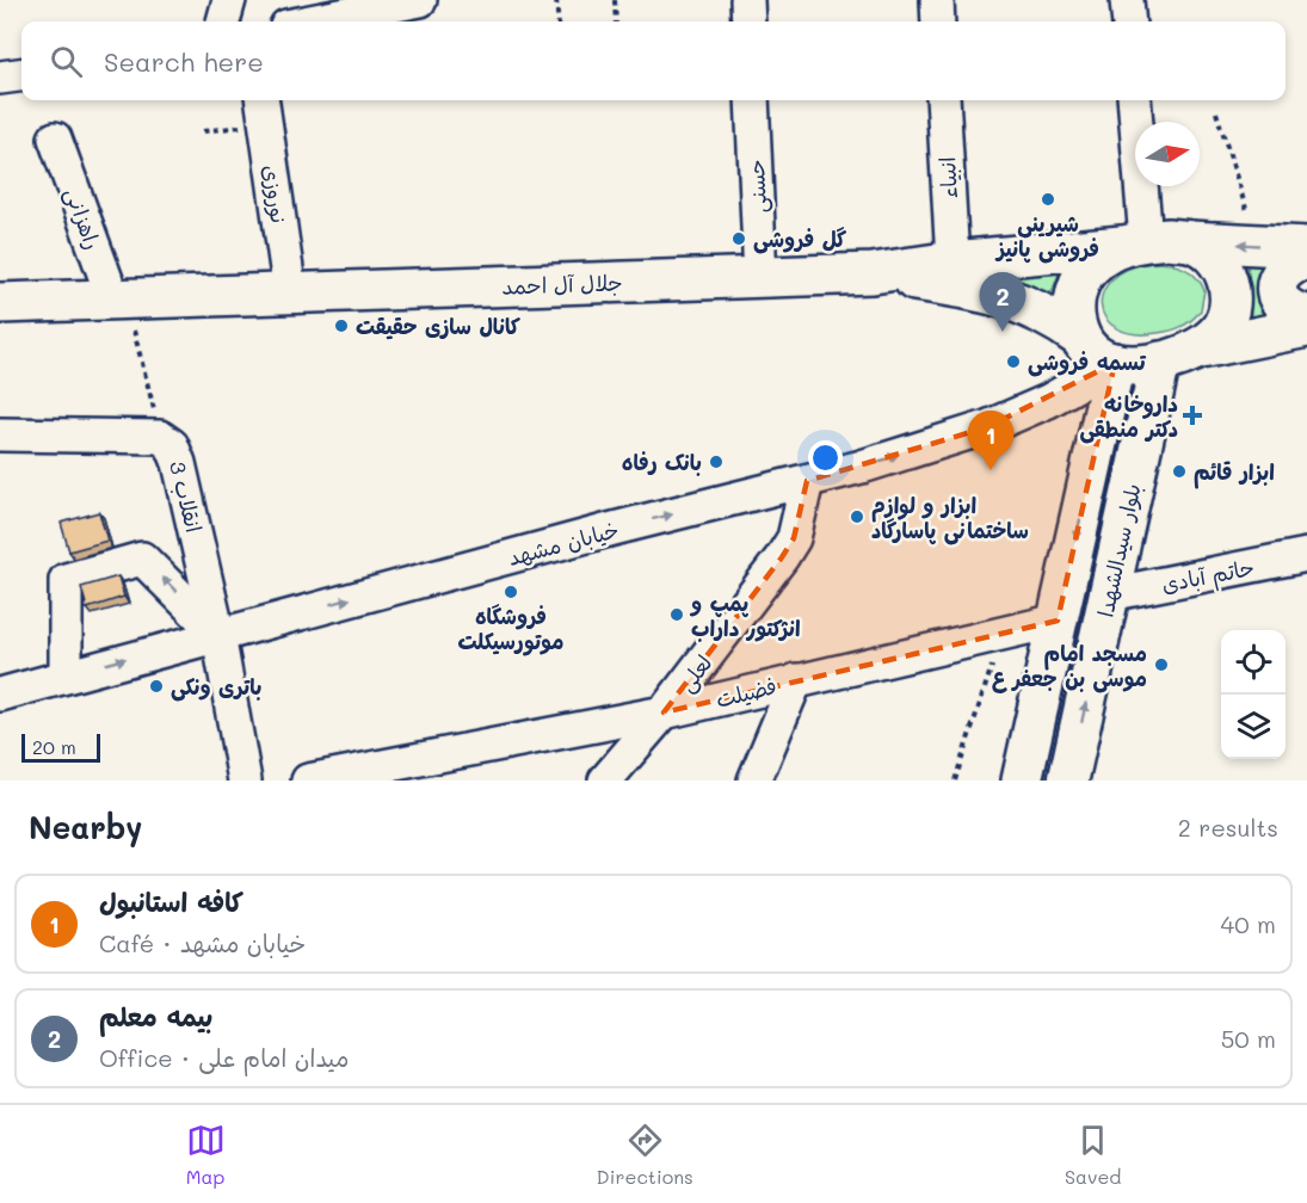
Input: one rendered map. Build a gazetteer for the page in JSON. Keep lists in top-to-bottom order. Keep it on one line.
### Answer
{"streets":{"main road":["جلال آل احمد","بلوار سیدالشهدا"],"street":["انبیاء","حسنی","نوروزی","راهزانی","انقلاب 3","خیابان مشهد","حاتم آبادی","لعلی","فضیلت"]},"crossings":[["انبیاء","جلال آل احمد"],["حسنی","جلال آل احمد"],["نوروزی","جلال آل احمد"],["راهزانی","جلال آل احمد"],["جلال آل احمد","خیابان مشهد"],["جلال آل احمد","بلوار سیدالشهدا"],["انقلاب 3","خیابان مشهد"],["خیابان مشهد","بلوار سیدالشهدا"],["خیابان مشهد","لعلی"],["بلوار سیدالشهدا","حاتم آبادی"],["بلوار سیدالشهدا","فضیلت"],["لعلی","فضیلت"]],"one_way":["خیابان مشهد"],"places":{"other":["شیرینی فروشی پانیز","گل فروشی","کانال سازی حقیقت","تسمه فروشی","بانک رفاه","ابزار قائم","ابزار و لوازم ساختمانی پاسارگاد","فروشگاه موتورسیکلت","پمپ و انژکتور داراب","مسجد امام موسی بن جعفر ع","باتری ونکی"],"health":["داروخانه دکتر منطقی"]},"scale_bar":"20 m","north":"right","page":{"search":"Search here","pins":["2","1"],"scale":"20 m","heading":["Nearby","2 results"],"list":[{"mark":"1","name":"کافه استانبول","note":"Café · خیابان مشهد","value":"40 m"},{"mark":"2","name":"بیمه معلم","note":"Office · میدان امام علی","value":"50 m"}],"nav":["Map","Directions","Saved"]}}
